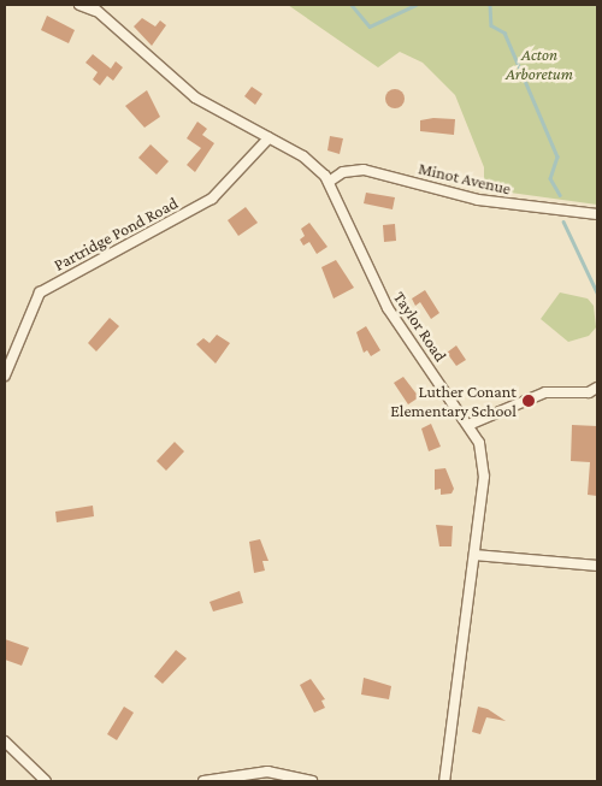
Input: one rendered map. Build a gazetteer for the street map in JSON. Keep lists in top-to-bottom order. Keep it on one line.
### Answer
{"streets":{"street":["Minot Avenue","Partridge Pond Road","Taylor Road"]},"crossings":[["Minot Avenue","Taylor Road"],["Partridge Pond Road","Taylor Road"]],"parks":["Acton Arboretum"],"places":["Luther Conant Elementary School"]}
